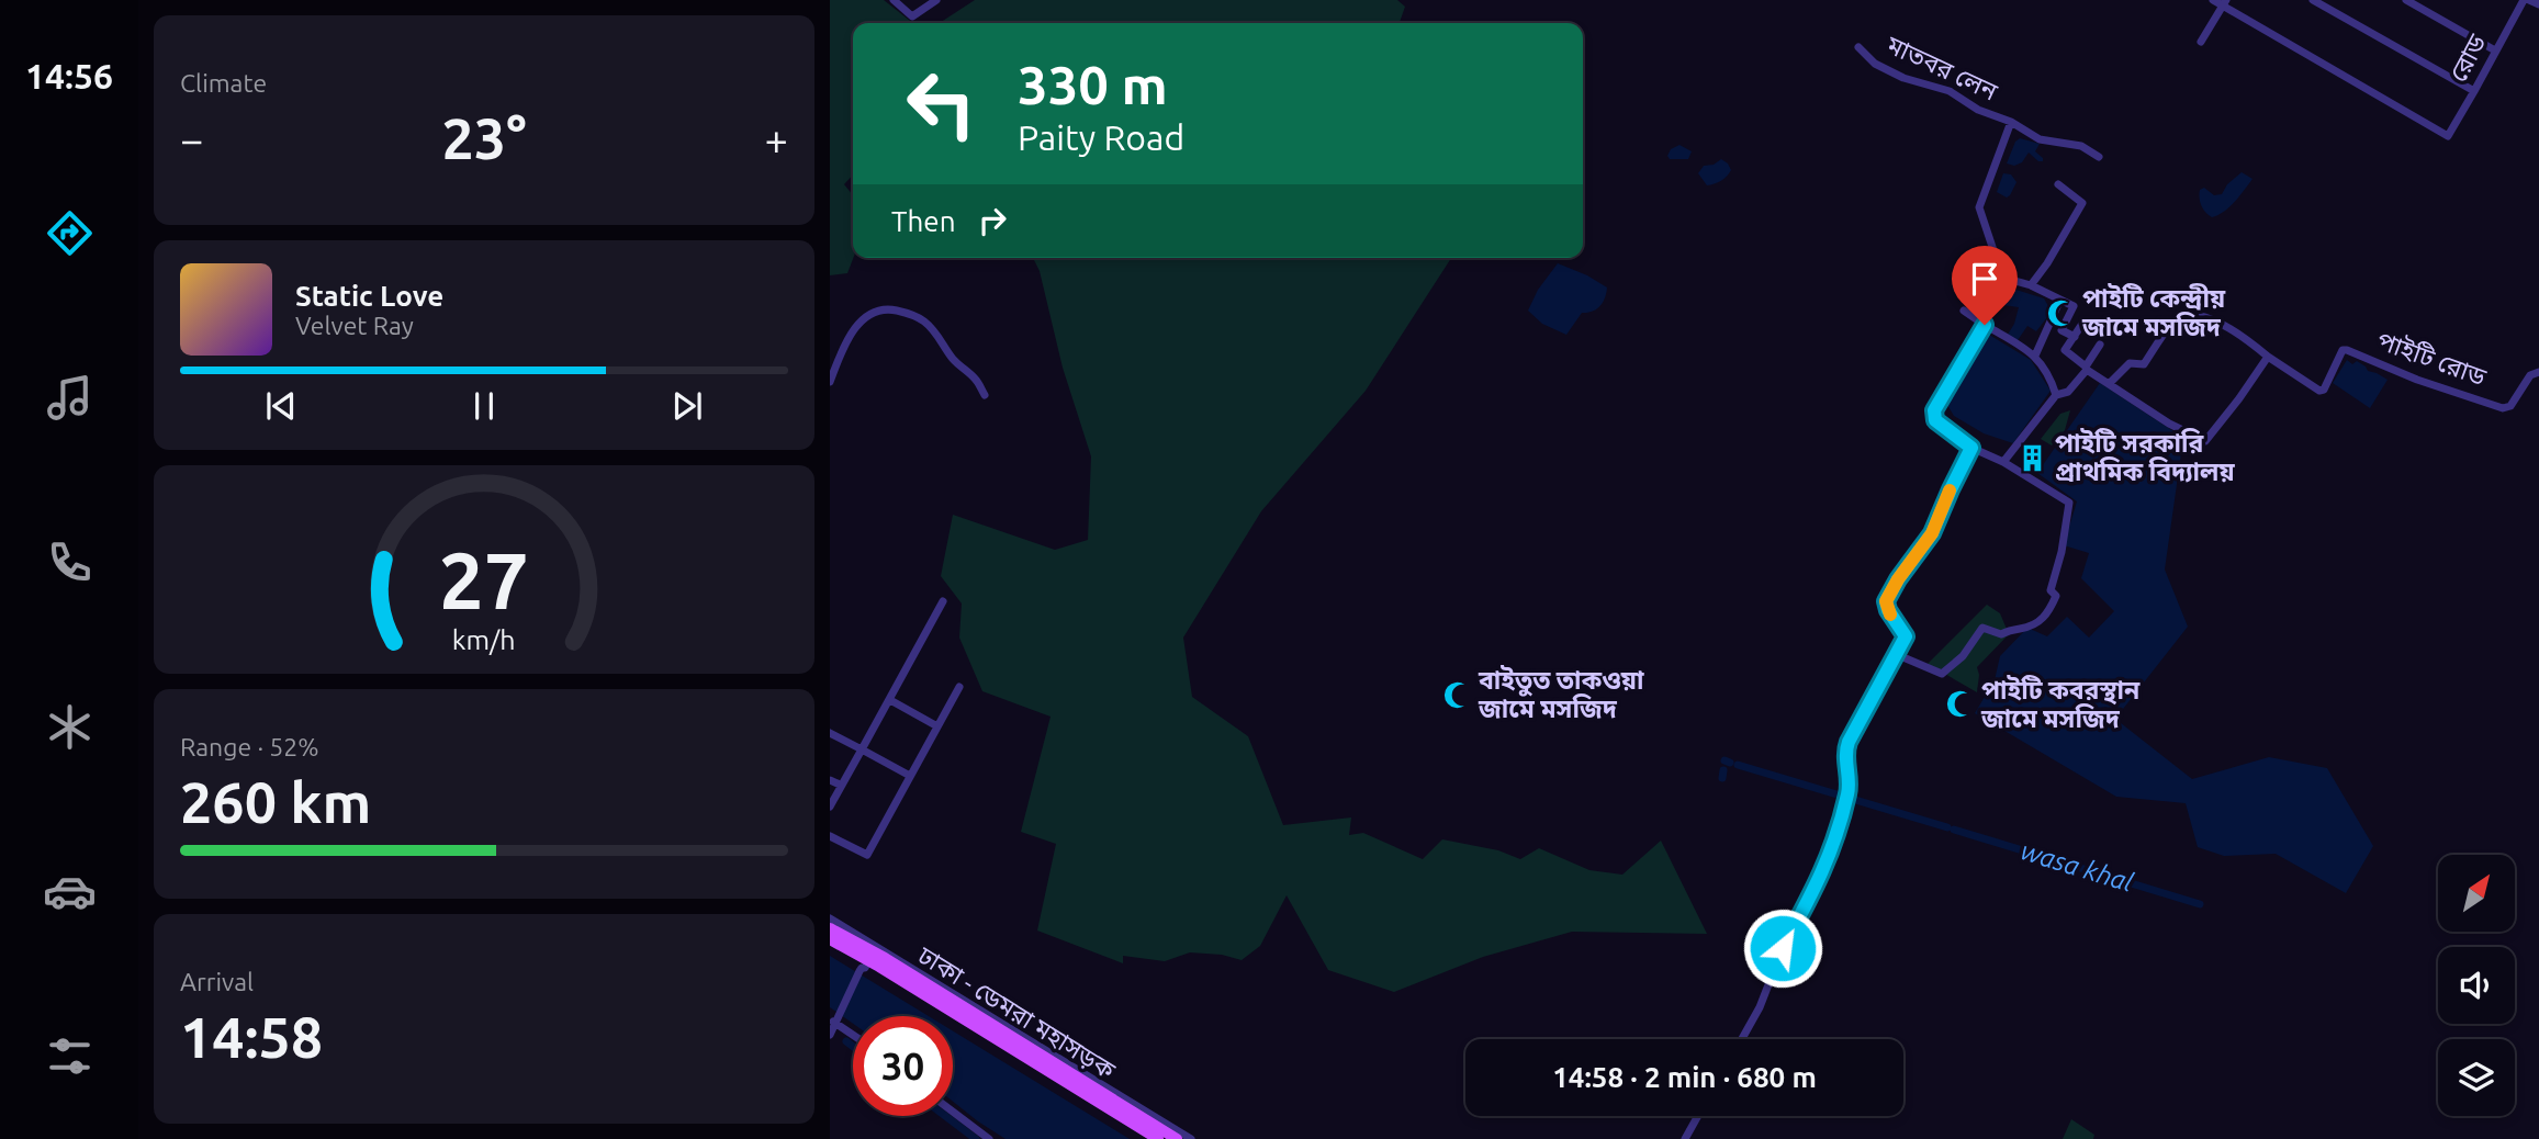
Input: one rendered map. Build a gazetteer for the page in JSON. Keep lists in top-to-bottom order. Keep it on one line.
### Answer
{"streets":{"main road":["ঢাকা - ডেমরা মহাসড়ক"],"street":["রোড","মাতবর লেন","পাইটি রোড"]},"water":["wasa khal"],"places":{"mosque":["পাইটি কেন্দ্রীয় জামে মসজিদ","বাইতুত তাকওয়া জামে মসজিদ","পাইটি কবরস্থান জামে মসজিদ"],"building":["পাইটি সরকারি প্রাথমিক বিদ্যালয়"]},"north":"top right","page":{"tabs":"14:56","tile":["Climate",["Range · 52%","260 km"],["Arrival","14:58"]],"turn":["330 m","Paity Road"],"heat":["−","23°","+"],"then":"Then","song":["Static Love","Velvet Ray"],"limit":"30","trip":"14:58 · 2 min · 680 m","gauge":["27","km/h"]}}
